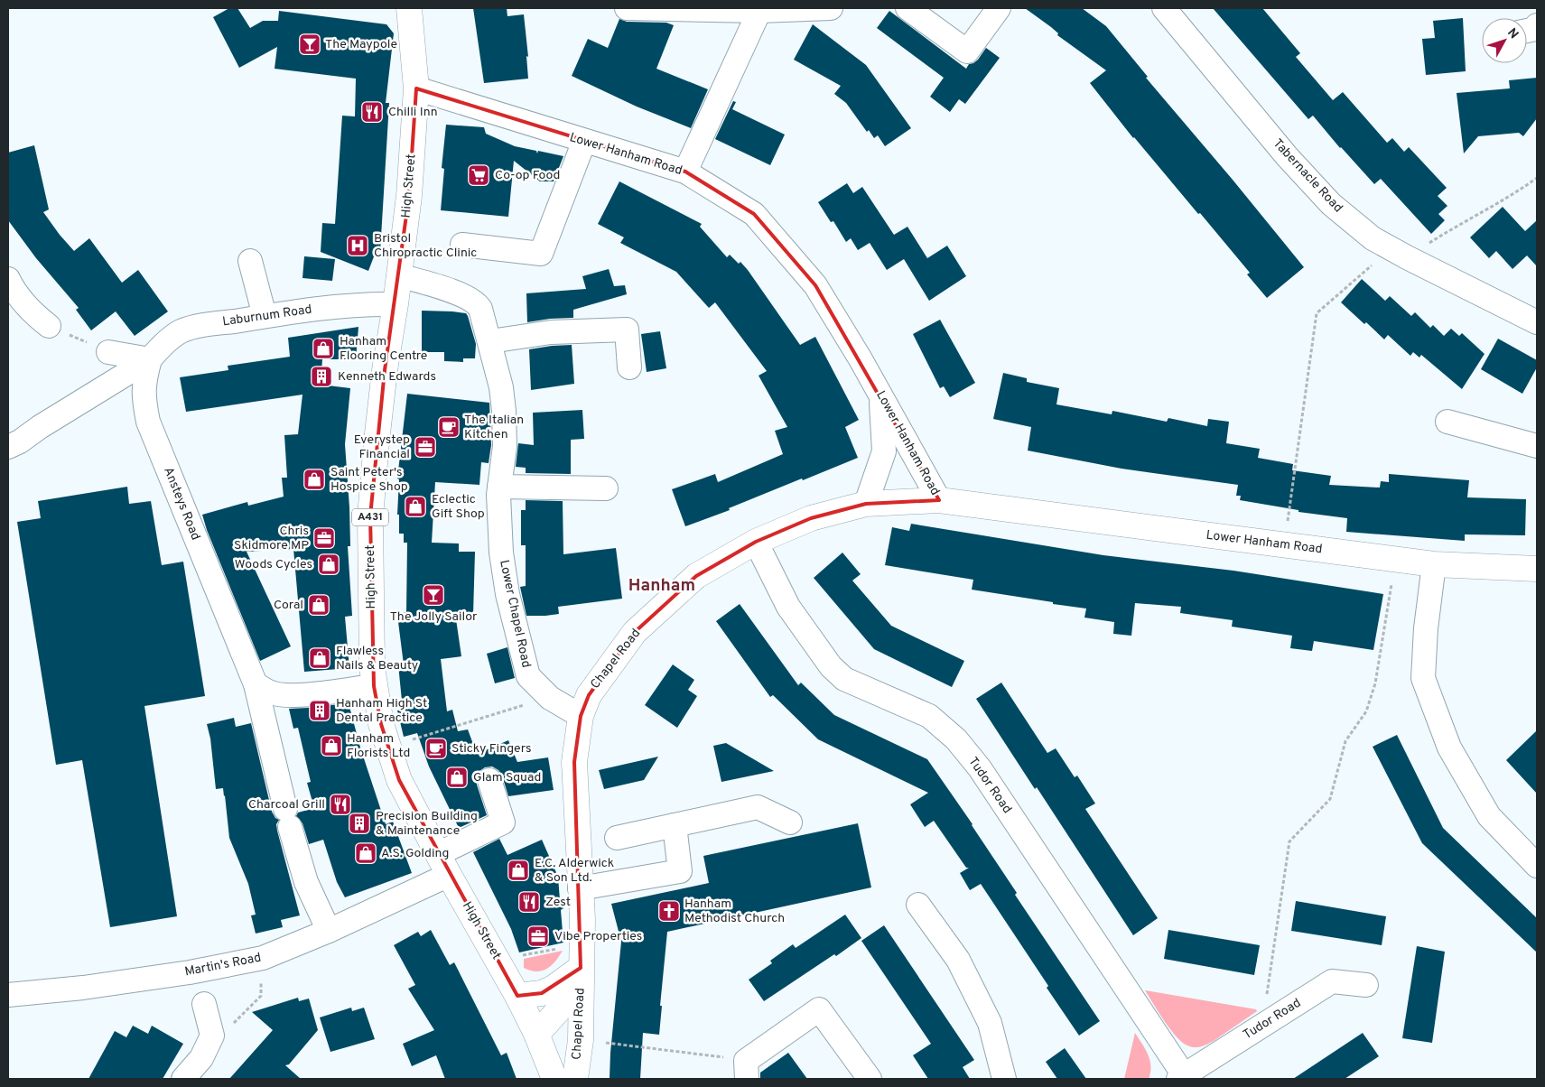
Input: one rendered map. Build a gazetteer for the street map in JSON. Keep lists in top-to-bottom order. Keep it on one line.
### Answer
{"streets":{"main road":["Lower Hanham Road","High Street","A431","Chapel Road"],"street":["Tabernacle Road","Laburnum Road","Ansteys Road","Lower Chapel Road","Tudor Road","Martin's Road"]},"crossings":[["Lower Hanham Road","High Street"],["Lower Hanham Road","Chapel Road"],["High Street","Laburnum Road"],["High Street","Lower Chapel Road"],["High Street","Chapel Road"],["High Street","Martin's Road"],["Laburnum Road","Ansteys Road"],["Ansteys Road","Martin's Road"],["Lower Chapel Road","Chapel Road"],["Chapel Road","Tudor Road"]],"districts":["Hanham"],"places":{"bar":["The Maypole","The Jolly Sailor"],"restaurant":["Chilli Inn","Charcoal Grill","Zest"],"supermarket":["Co-op Food"],"hospital":["Bristol Chiropractic Clinic"],"shop":["Hanham Flooring Centre","Saint Peter's Hospice Shop","Eclectic Gift Shop","Woods Cycles","Coral","Flawless Nails & Beauty","Hanham Florists Ltd","Glam Squad","A.S. Golding","E.C. Alderwick & Son Ltd."],"building":["Kenneth Edwards","Hanham High St Dental Practice","Precision Building & Maintenance"],"cafe":["The Italian Kitchen","Sticky Fingers"],"office":["Everystep Financial","Chris Skidmore MP","Vibe Properties"],"church":["Hanham Methodist Church"]},"north":"top right"}
